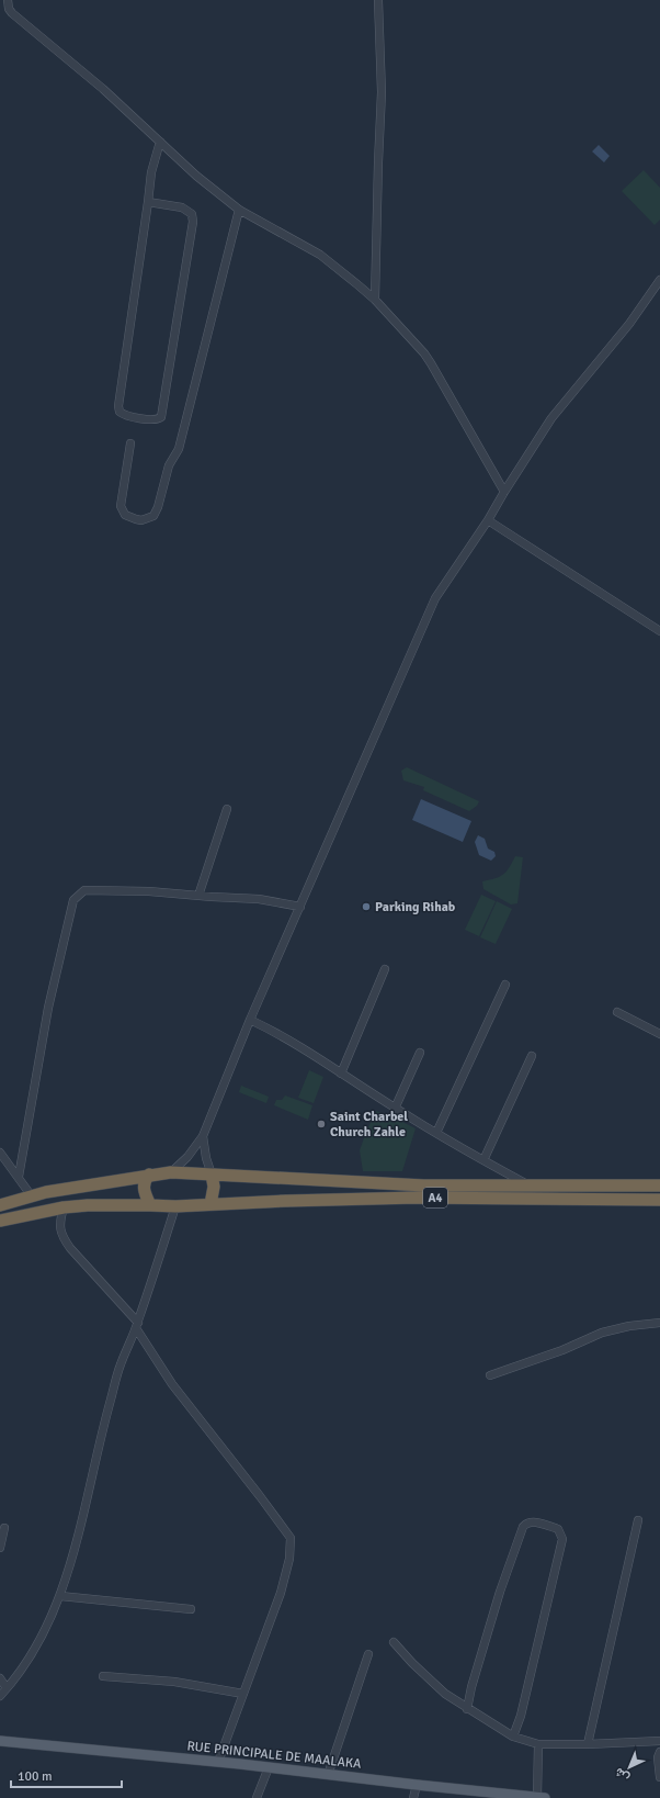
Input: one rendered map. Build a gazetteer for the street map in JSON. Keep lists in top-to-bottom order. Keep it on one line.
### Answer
{"streets":{"highway":["A4"],"main road":["RUE PRINCIPALE DE MAALAKA"]},"places":["Parking Rihab","Saint Charbel Church Zahle"],"scale_bar":"100 m","north":"bottom left"}
